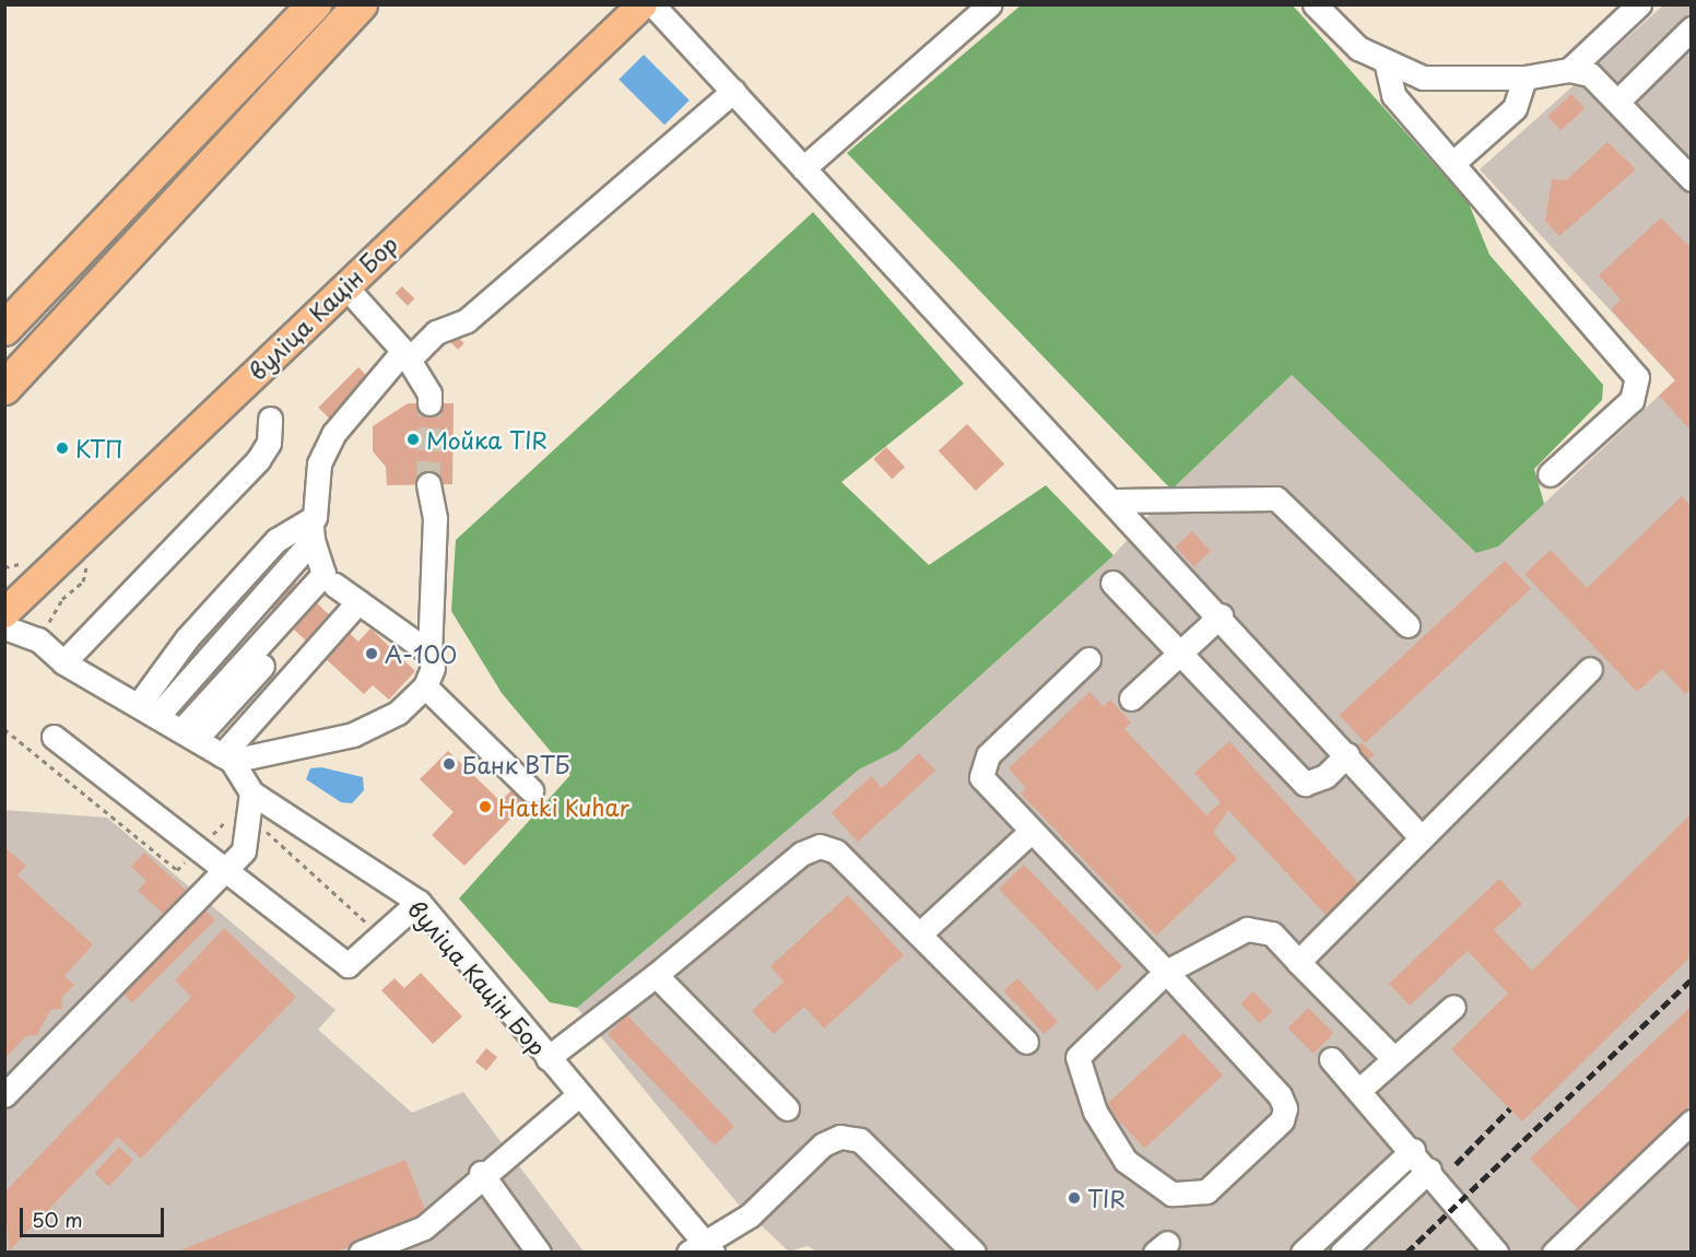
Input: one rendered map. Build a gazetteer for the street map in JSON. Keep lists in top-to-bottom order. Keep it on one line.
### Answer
{"streets":{"main road":["вуліца Кацін Бор"]},"places":["Мойка TIR","КТП","А-100","Банк ВТБ","Hatki Kuhar","TIR"],"scale_bar":"50 m"}
